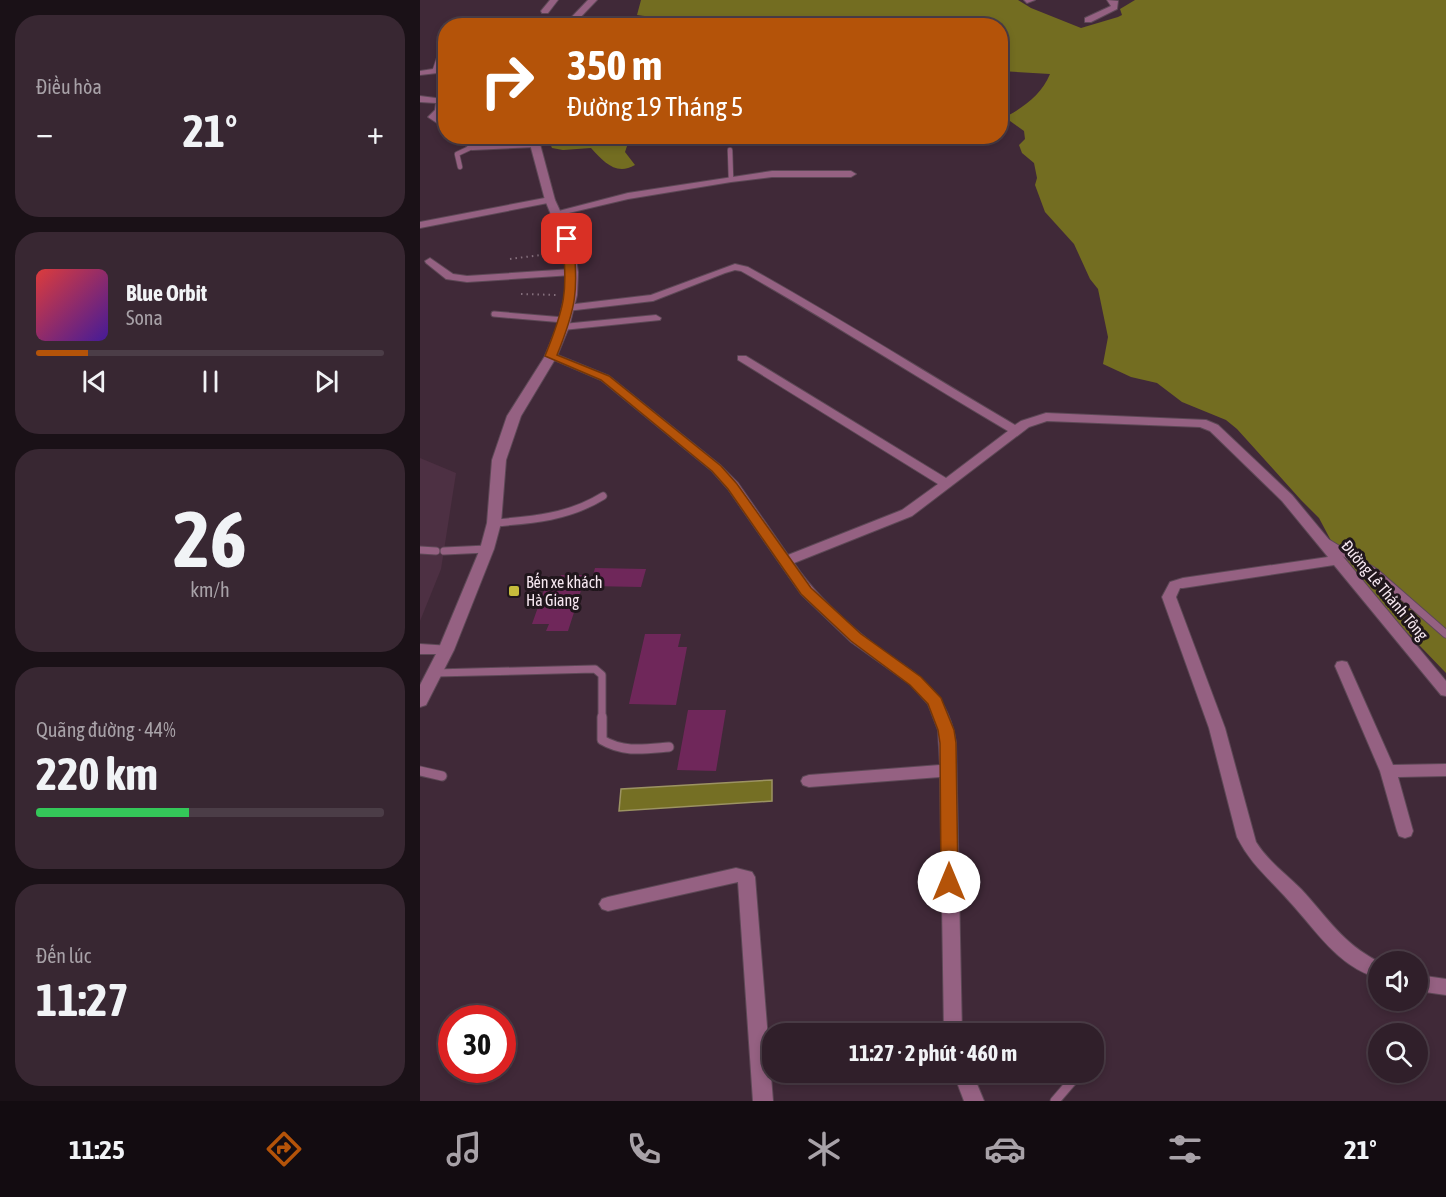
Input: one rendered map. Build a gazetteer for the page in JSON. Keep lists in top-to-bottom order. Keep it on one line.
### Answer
{"streets":{"street":["Đường Lê Thánh Tông"]},"places":{"transit":["Bến xe khách Hà Giang"]},"page":{"tile":["Điều hòa",["26","km/h"],["Quãng đường · 44%","220 km"],["Đến lúc","11:27"]],"turn":["350 m","Đường 19 Tháng 5"],"heat":["−","21°","+"],"song":["Blue Orbit","Sona"],"limit":"30","trip":"11:27 · 2 phút · 460 m","tabs":["11:25","21°"]}}
